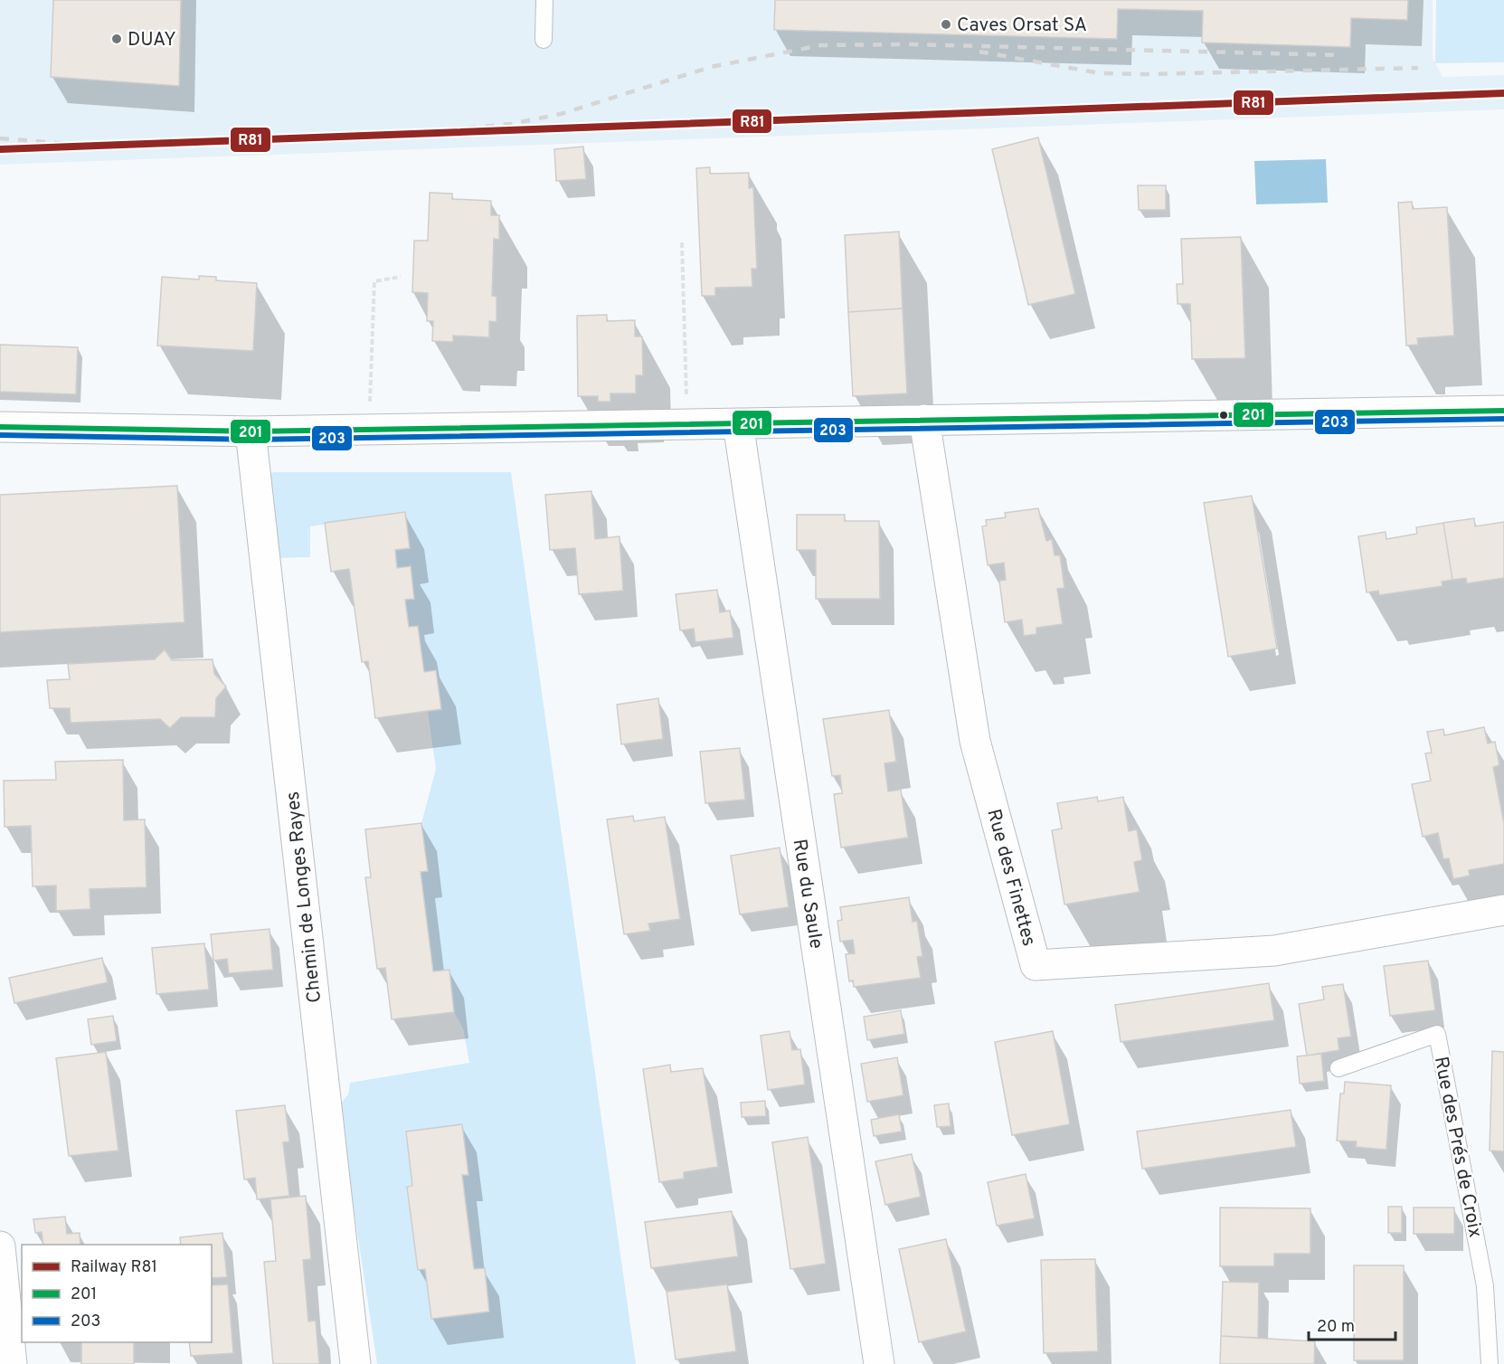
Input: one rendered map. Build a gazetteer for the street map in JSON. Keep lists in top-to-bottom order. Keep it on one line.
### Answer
{"streets":{"street":["Rue des Finettes","Rue du Saule","Chemin de Longes Rayes"],"lane":["Rue des Prés de Croix"]},"places":["Caves Orsat SA","DUAY"],"lines":["rail line R81","transit line 201","transit line 203"],"legend":["Railway R81","201","203"],"scale_bar":"20 m"}
